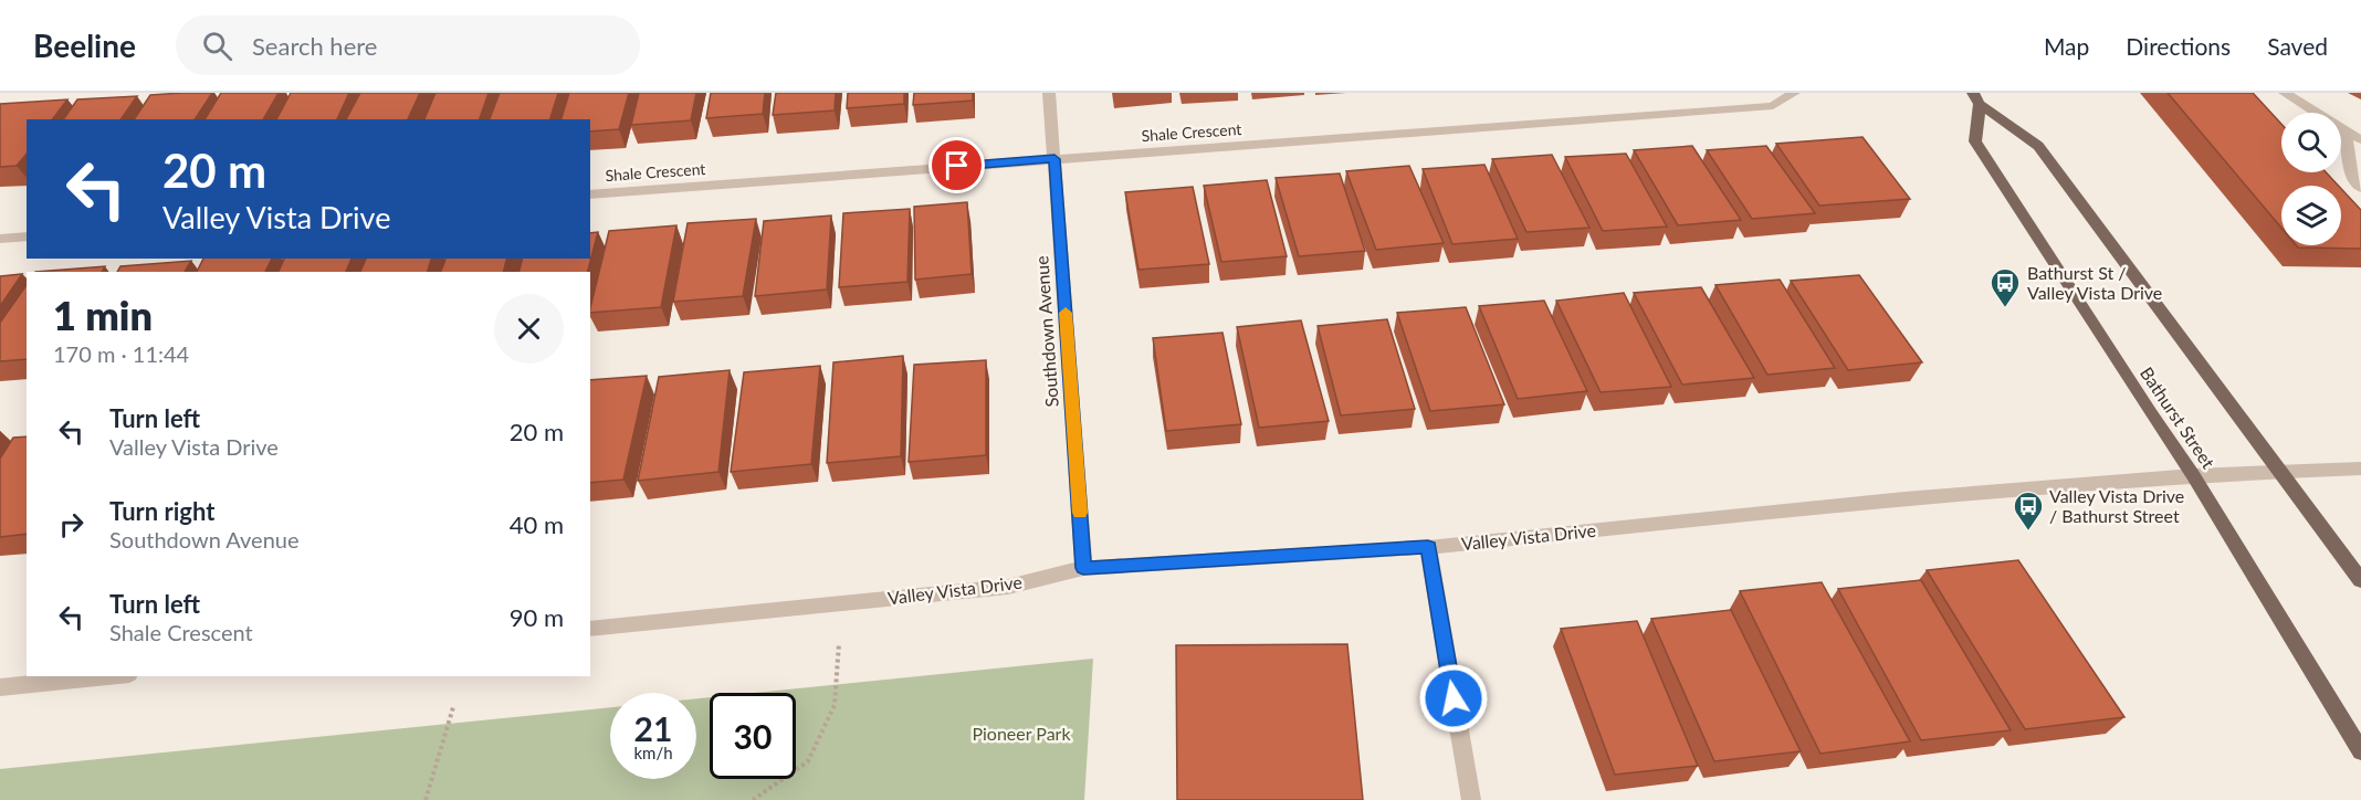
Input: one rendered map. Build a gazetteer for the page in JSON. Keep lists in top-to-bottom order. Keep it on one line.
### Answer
{"streets":{"main road":["Bathurst Street"],"street":["Shale Crescent","Southdown Avenue","Valley Vista Drive"]},"crossings":[["Shale Crescent","Southdown Avenue"],["Southdown Avenue","Valley Vista Drive"],["Bathurst Street","Valley Vista Drive"]],"parks":["Pioneer Park"],"places":{"bus stop":["Bathurst St / Valley Vista Drive","Valley Vista Drive / Bathurst Street"]},"page":{"header":"Beeline","search":"Search here","nav":["Map","Directions","Saved"],"turn":["20 m","Valley Vista Drive"],"heading":["1 min","170 m · 11:44"],"list":[{"name":"Turn left","note":"Valley Vista Drive","value":"20 m"},{"name":"Turn right","note":"Southdown Avenue","value":"40 m"},{"name":"Turn left","note":"Shale Crescent","value":"90 m"}],"speed":"21 km/h","limit":"30"}}
